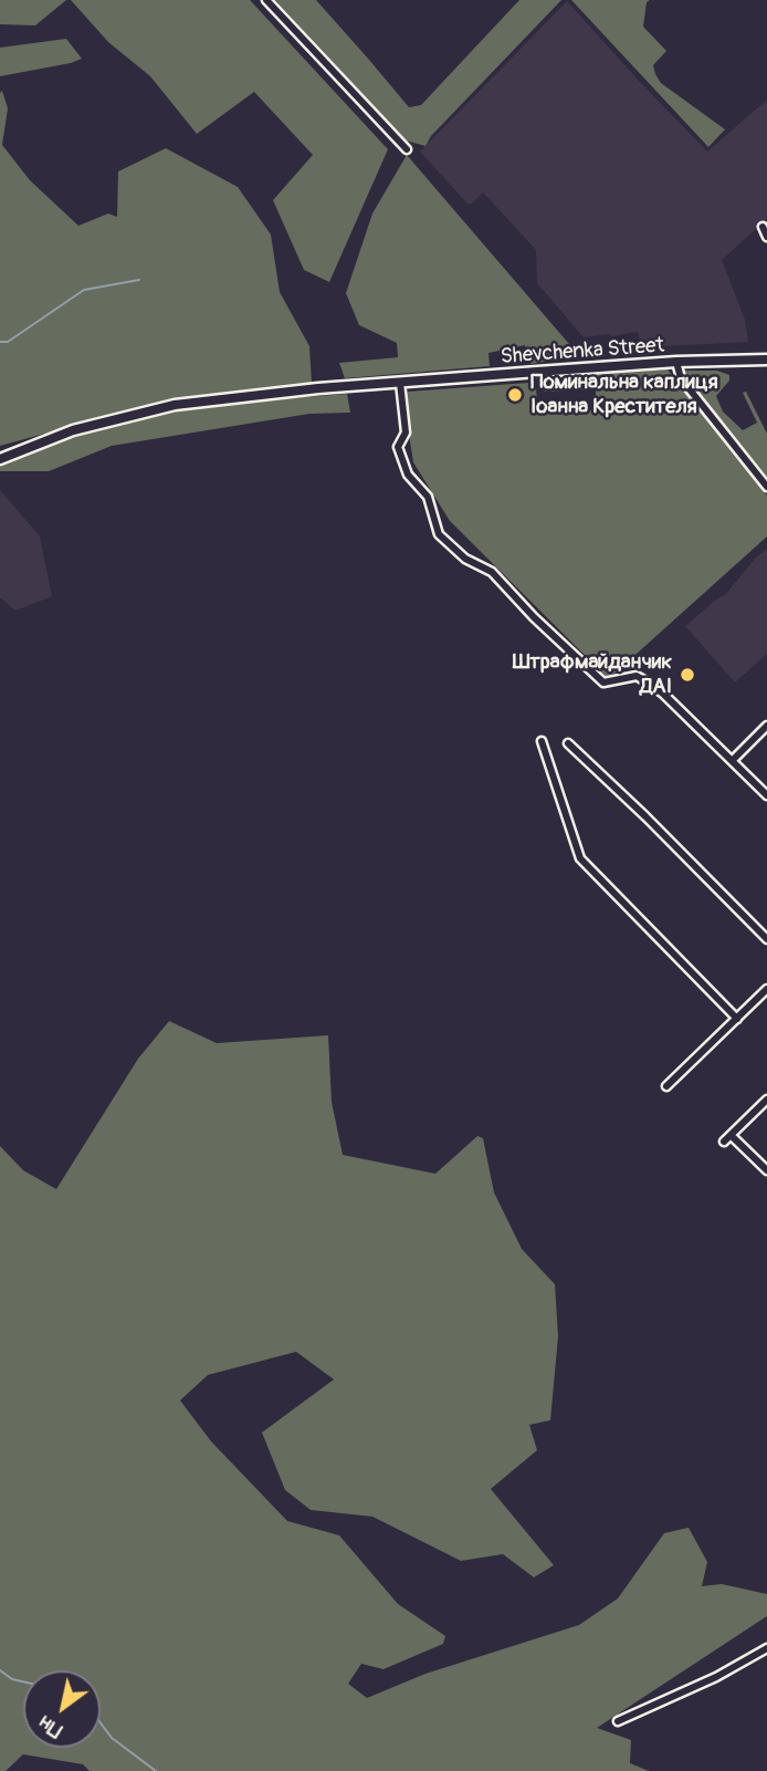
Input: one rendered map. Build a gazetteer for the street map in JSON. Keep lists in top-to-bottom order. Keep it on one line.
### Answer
{"streets":{"street":["Shevchenka Street"]},"places":["Поминальна каплиця Іоанна Крестителя","Штрафмайданчик ДАІ"],"north":"bottom left"}
